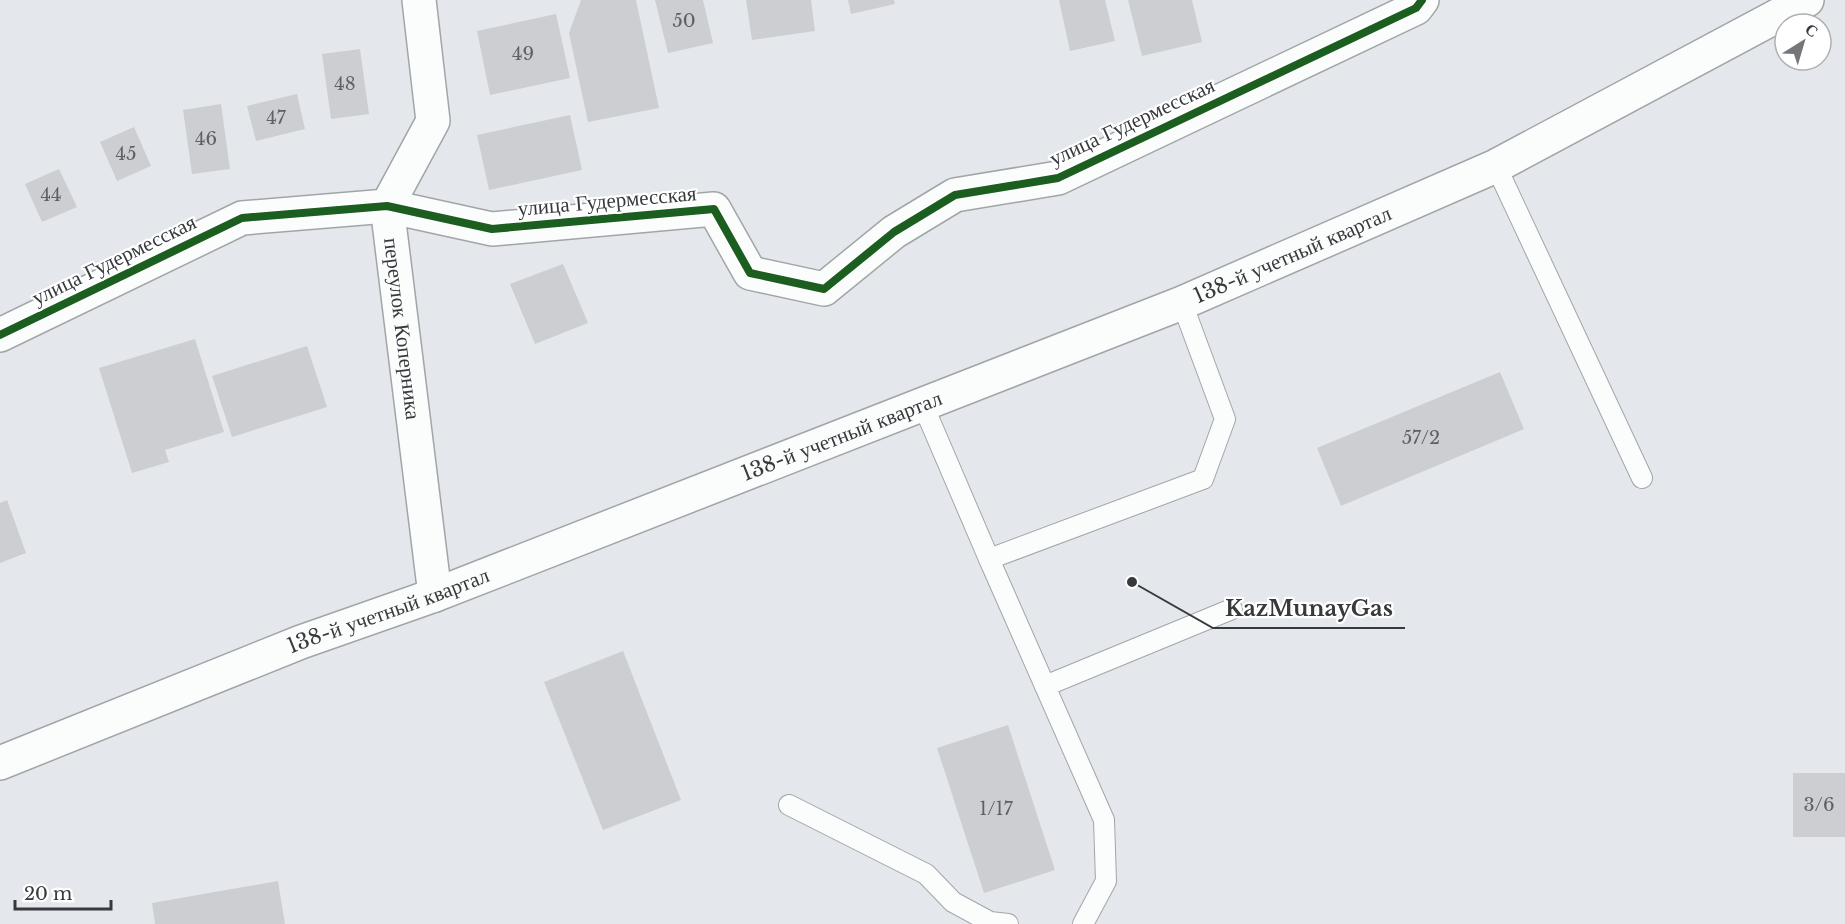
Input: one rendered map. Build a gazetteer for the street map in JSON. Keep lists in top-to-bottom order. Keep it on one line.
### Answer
{"streets":{"street":["улица Гудермесская","138-й учетный квартал","переулок Коперника"]},"crossings":[["улица Гудермесская","переулок Коперника"],["138-й учетный квартал","переулок Коперника"]],"places":["KazMunayGas"],"house_numbers":["50","49","48","47","46","45","44","57/2","3/6","1/17"],"scale_bar":"20 m","north":"top right"}
